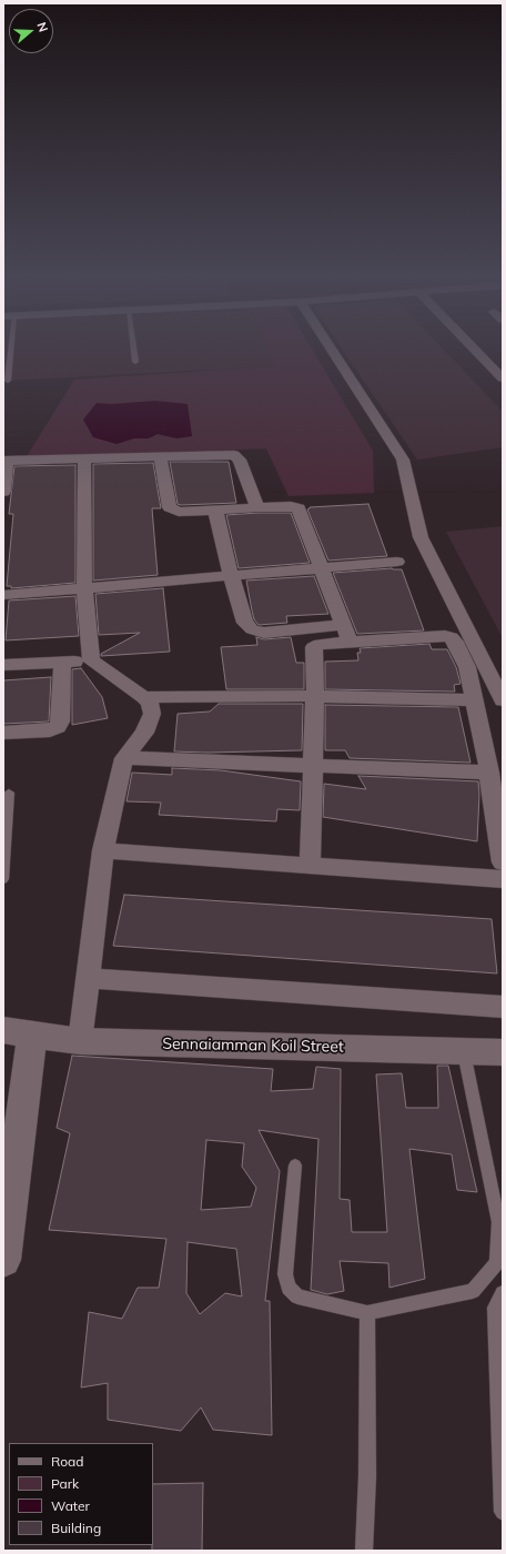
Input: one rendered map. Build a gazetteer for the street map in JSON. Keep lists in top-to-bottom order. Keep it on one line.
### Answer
{"streets":{"street":["Sennaiamman Koil Street"]},"legend":["Road","Park","Water","Building"],"north":"right"}
